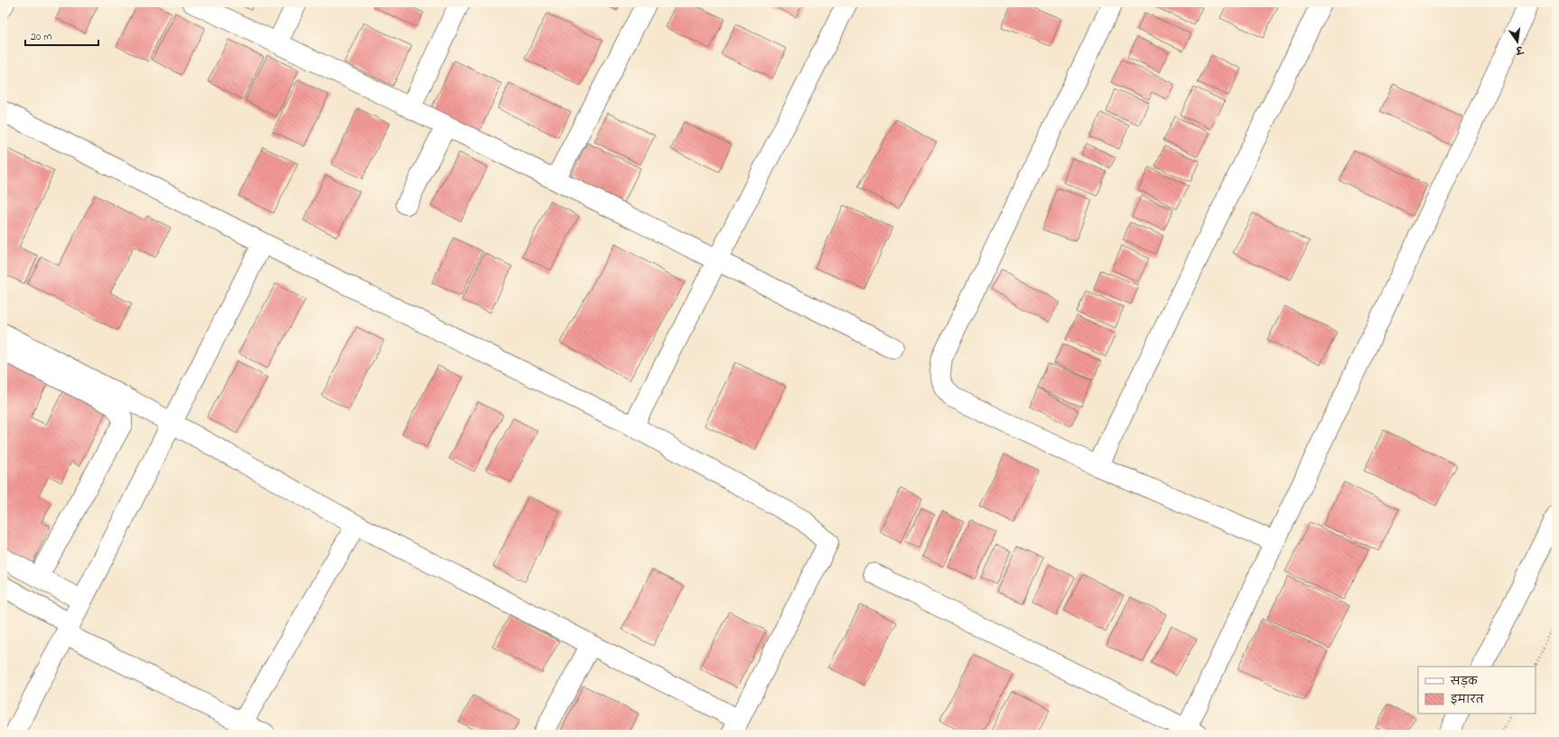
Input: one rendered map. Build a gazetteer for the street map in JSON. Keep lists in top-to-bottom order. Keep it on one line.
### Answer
{"legend":["सड़क","इमारत"],"scale_bar":"20 m","north":"bottom"}
